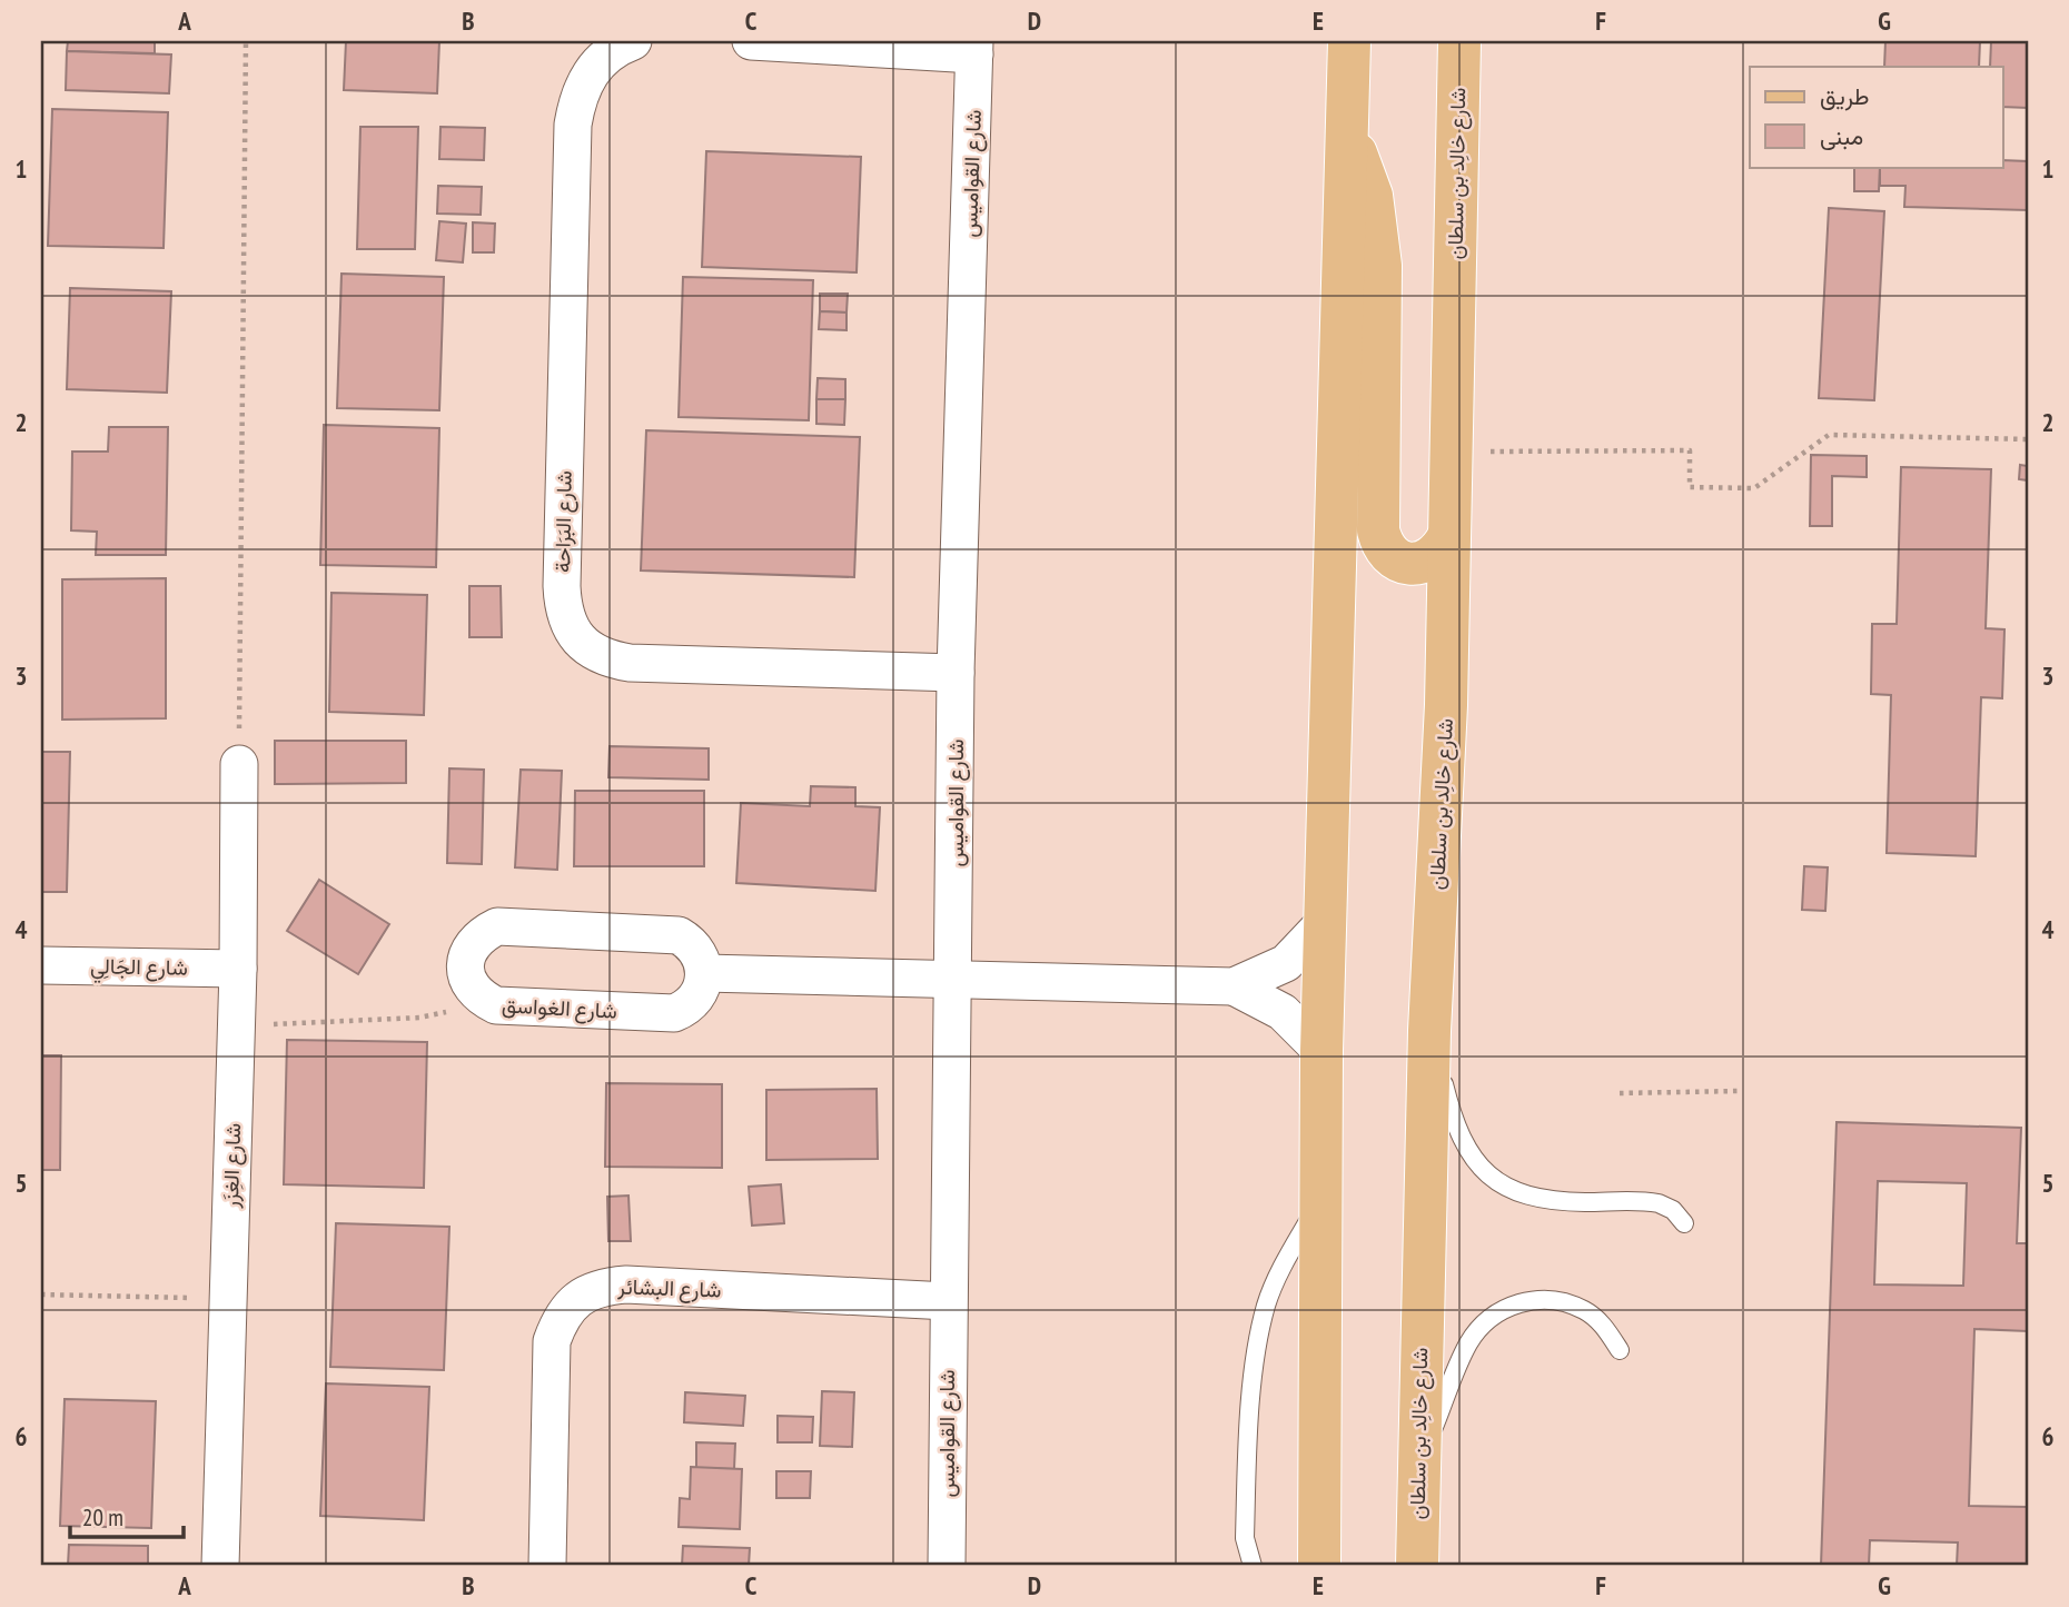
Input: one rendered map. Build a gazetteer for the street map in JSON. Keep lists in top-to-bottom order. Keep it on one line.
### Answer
{"streets":{"main road":["شارع خالِد بن سلطان"],"street":["شارع القواميس","شارع البَرَاحة","شارع الجَالِي","شارع الغواسق","شارع الغِزَر","شارع البشائر"]},"crossings":[["شارع القواميس","شارع البَرَاحة"],["شارع القواميس","شارع البشائر"],["شارع الجَالِي","شارع الغِزَر"]],"legend":["طريق","مبنى"],"scale_bar":"20 m","grid":{"columns":["A","B","C","D","E","F","G"],"rows":["1","2","3","4","5","6"]}}
